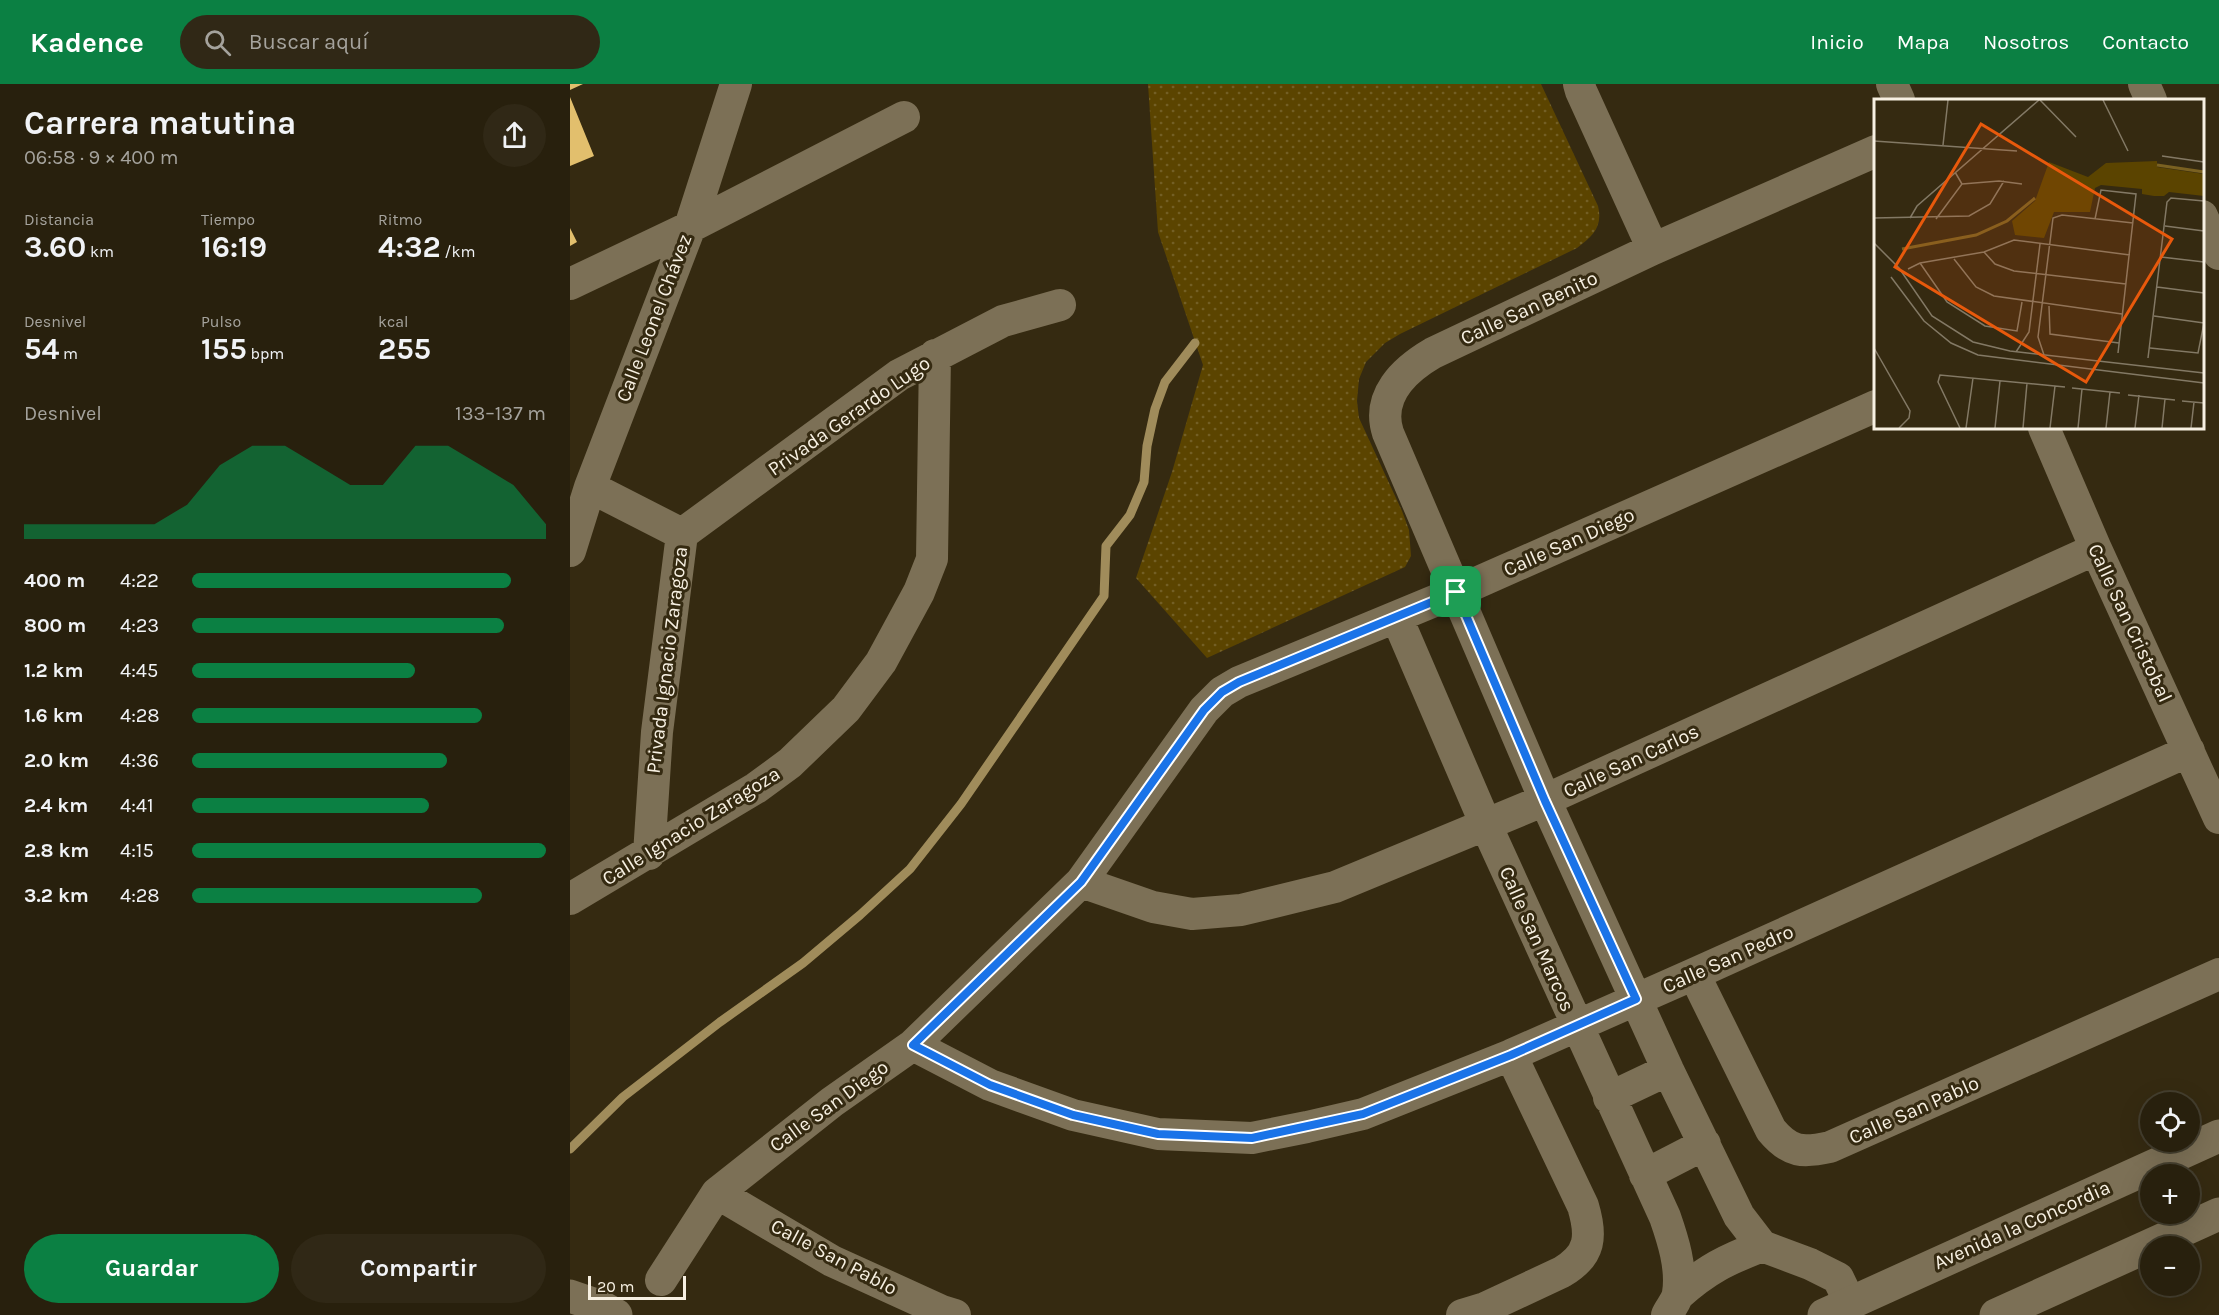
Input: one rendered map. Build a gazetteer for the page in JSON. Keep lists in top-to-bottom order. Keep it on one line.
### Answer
{"streets":{"main road":["Avenida la Concordia"],"street":["Calle San Benito","Calle Leonel Chávez","Privada Gerardo Lugo","Calle San Diego","Calle San Cristobal","Privada Ignacio Zaragoza","Calle San Carlos","Calle Ignacio Zaragoza","Calle San Marcos","Calle San Pedro","Calle San Pablo"]},"crossings":[["Calle San Benito","Calle San Diego"],["Calle Leonel Chávez","Privada Ignacio Zaragoza"],["Privada Gerardo Lugo","Privada Ignacio Zaragoza"],["Privada Gerardo Lugo","Calle Ignacio Zaragoza"],["Calle San Diego","Calle San Carlos"],["Calle San Diego","Calle San Marcos"],["Calle San Diego","Calle San Pedro"],["Calle San Diego","Calle San Pablo"],["Calle San Cristobal","Calle San Carlos"],["Calle San Cristobal","Calle San Pedro"],["Privada Ignacio Zaragoza","Calle Ignacio Zaragoza"],["Calle San Carlos","Calle San Marcos"],["Calle San Marcos","Calle San Pedro"],["Calle San Pedro","Calle San Pablo"]],"scale_bar":"20 m","page":{"header":"Kadence","search":"Buscar aquí","nav":["Inicio","Mapa","Nosotros","Contacto"],"heading":["Carrera matutina","06:58 · 9 × 400 m"],"stats":[["Distancia","3.60 km"],["Tiempo","16:19"],["Ritmo","4:32 /km"],["Desnivel","54 m"],["Pulso","155 bpm"],["kcal","255"]],"chart":["Desnivel","133–137 m"],"list":[{"name":"400 m","note":"4:22"},{"name":"800 m","note":"4:23"},{"name":"1.2 km","note":"4:45"},{"name":"1.6 km","note":"4:28"},{"name":"2.0 km","note":"4:36"},{"name":"2.4 km","note":"4:41"},{"name":"2.8 km","note":"4:15"},{"name":"3.2 km","note":"4:28"}],"map_buttons":["+","−"],"buttons":["Guardar","Compartir"],"scale":"20 m"}}
